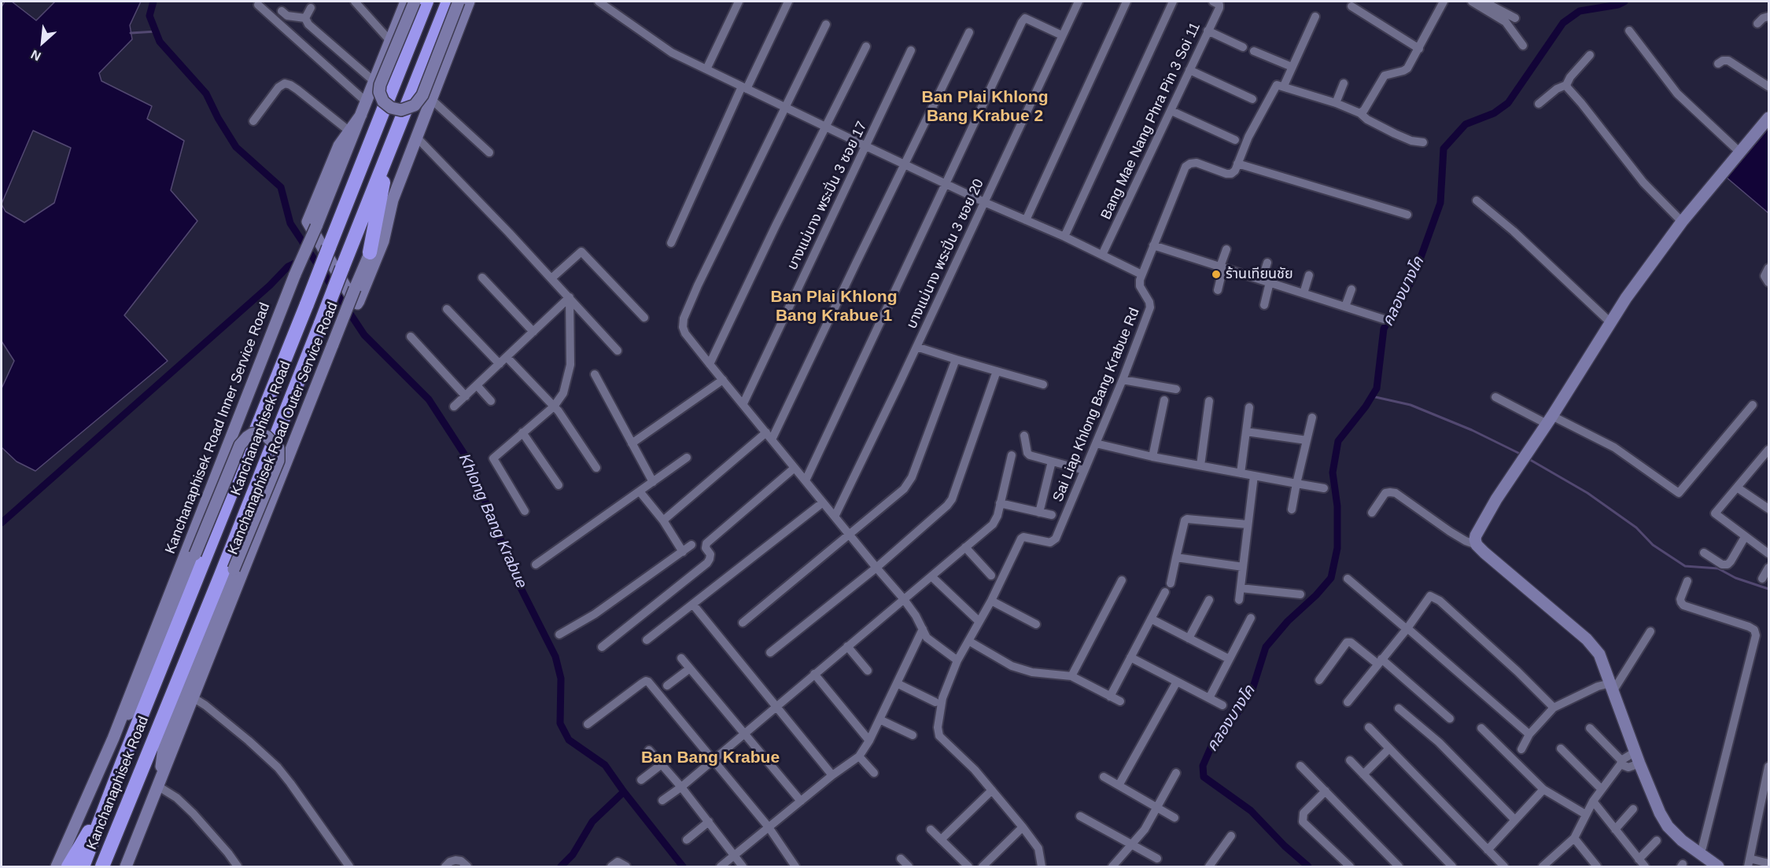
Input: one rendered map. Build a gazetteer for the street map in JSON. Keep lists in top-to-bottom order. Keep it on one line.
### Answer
{"streets":{"highway":["Kanchanaphisek Road"],"main road":["Kanchanaphisek Road Inner Service Road","Kanchanaphisek Road Outer Service Road"],"street":["Bang Mae Nang Phra Pin 3 Soi 11","บางแม่นาง พระปิ่น 3 ซอย 17","บางแม่นาง พระปิ่น 3 ซอย 20","Sai Liap Khlong Bang Krabue Rd"]},"districts":["Ban Plai Khlong Bang Krabue 2","Ban Plai Khlong Bang Krabue 1","Ban Bang Krabue"],"water":["คลองบางโค","Khlong Bang Krabue"],"places":["ร้านเทียนชัย"],"north":"bottom left"}
